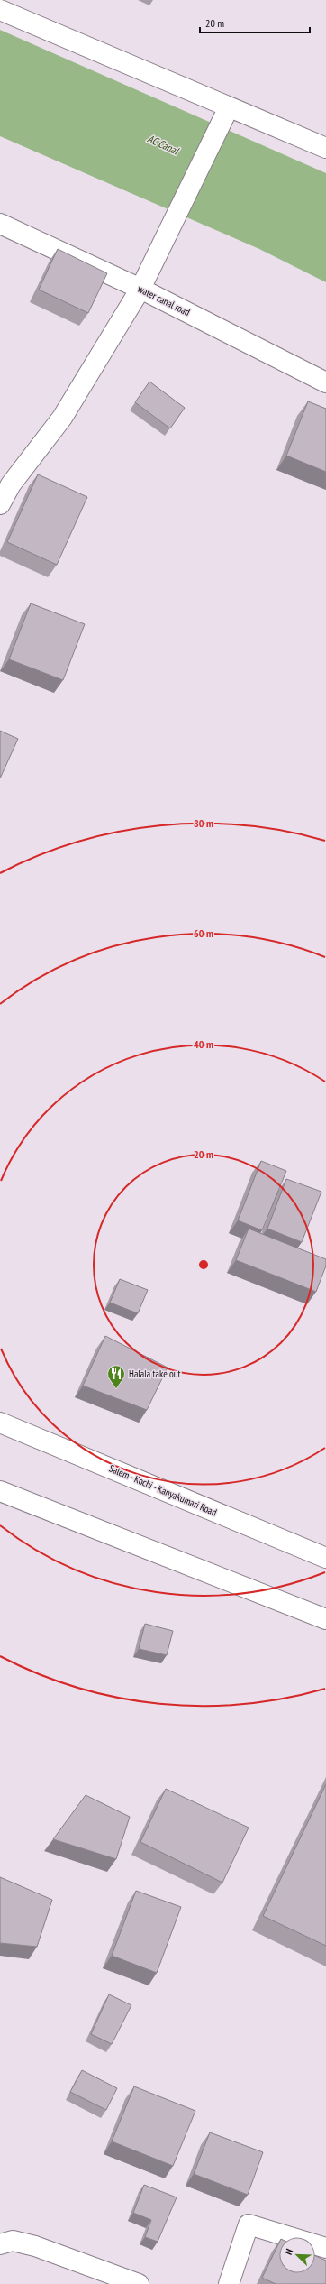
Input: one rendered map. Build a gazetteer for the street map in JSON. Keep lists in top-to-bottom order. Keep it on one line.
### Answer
{"streets":{"main road":["water canal road","Salem - Kochi - Kanyakumari Road"]},"water":["AC Canal"],"places":{"restaurant":["Halala take out"]},"scale_bar":"20 m","north":"top left","rings":["80 m","60 m","40 m","20 m"]}
